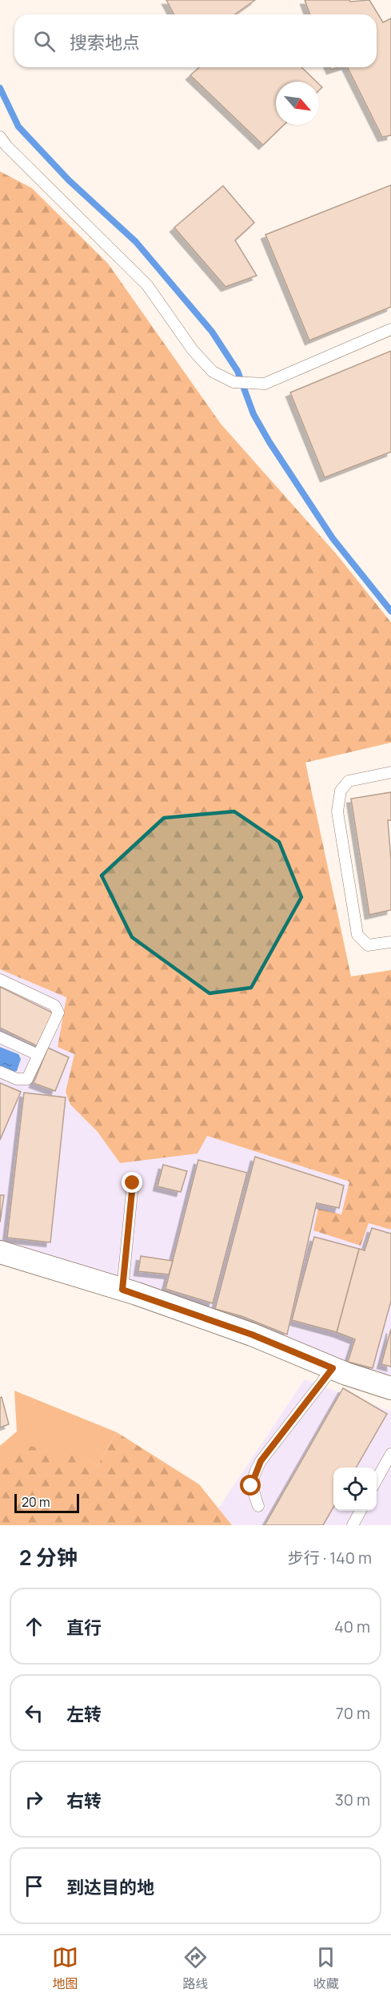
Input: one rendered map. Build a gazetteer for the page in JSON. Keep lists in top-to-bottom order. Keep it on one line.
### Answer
{"scale_bar":"20 m","north":"bottom right","page":{"search":"搜索地点","scale":"20 m","heading":["2 分钟","步行 · 140 m"],"list":[["直行","40 m"],["左转","70 m"],["右转","30 m"],"到达目的地"],"nav":["地图","路线","收藏"]}}
